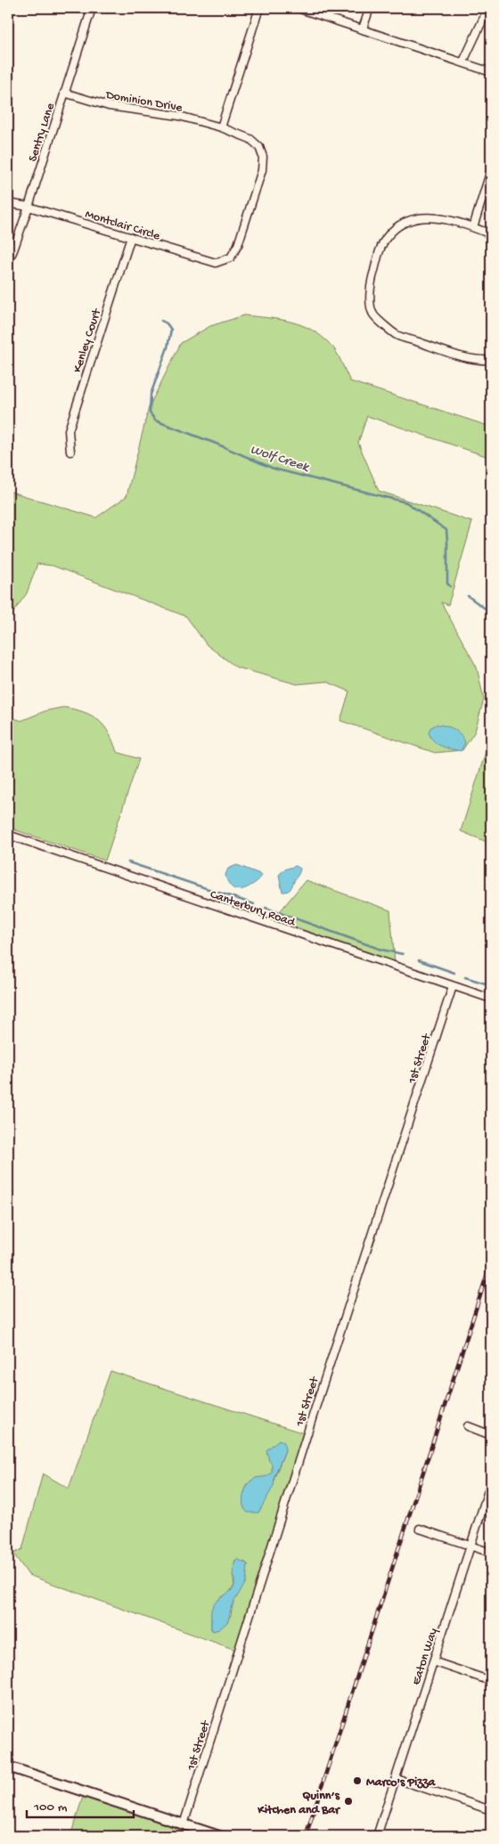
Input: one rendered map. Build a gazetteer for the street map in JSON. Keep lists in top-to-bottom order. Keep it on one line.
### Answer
{"streets":{"street":["Dominion Drive","Sentry Lane","Montclair Circle","Kenley Court","Canterbury Road","1st Street","Eaton Way"]},"crossings":[["Dominion Drive","Sentry Lane"],["Dominion Drive","Montclair Circle"],["Sentry Lane","Montclair Circle"],["Montclair Circle","Kenley Court"],["Canterbury Road","1st Street"]],"water":["Wolf Creek"],"places":["Marco's Pizza","Quinn’s Kitchen and Bar"],"scale_bar":"100 m"}
